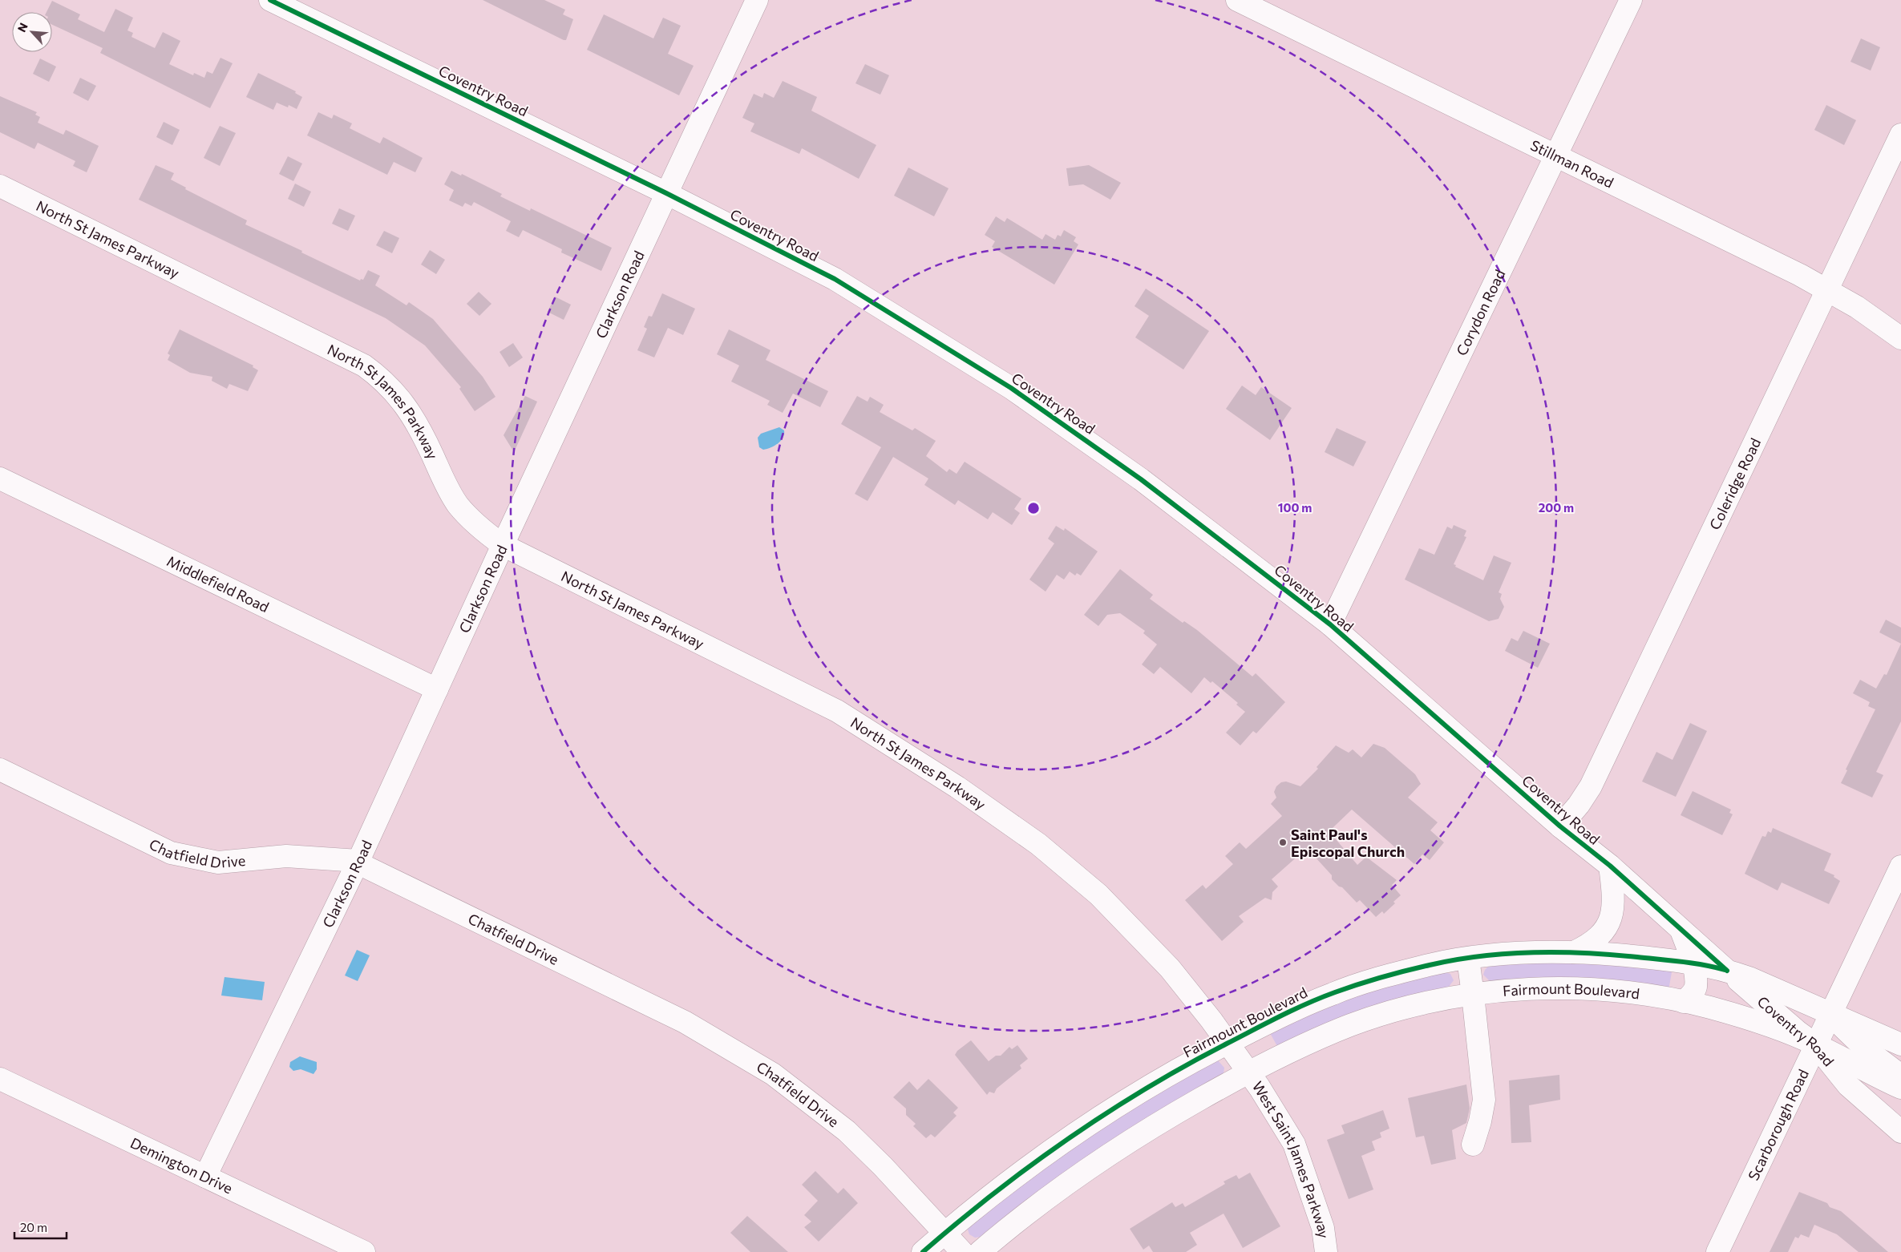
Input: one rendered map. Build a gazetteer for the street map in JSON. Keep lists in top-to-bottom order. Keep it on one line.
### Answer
{"streets":{"street":["Coventry Road","Stillman Road","North St James Parkway","Clarkson Road","Corydon Road","Coleridge Road","Middlefield Road","Chatfield Drive","Fairmount Boulevard","Scarborough Road","West Saint James Parkway","Demington Drive"]},"crossings":[["Coventry Road","Clarkson Road"],["Coventry Road","Corydon Road"],["Coventry Road","Coleridge Road"],["Coventry Road","Fairmount Boulevard"],["Coventry Road","Scarborough Road"],["Stillman Road","Corydon Road"],["Stillman Road","Coleridge Road"],["North St James Parkway","Clarkson Road"],["North St James Parkway","Fairmount Boulevard"],["North St James Parkway","West Saint James Parkway"],["Clarkson Road","Middlefield Road"],["Clarkson Road","Chatfield Drive"],["Clarkson Road","Demington Drive"],["Chatfield Drive","Fairmount Boulevard"],["Fairmount Boulevard","Scarborough Road"],["Fairmount Boulevard","West Saint James Parkway"]],"places":["Saint Paul's Episcopal Church"],"scale_bar":"20 m","north":"top left","rings":["100 m","200 m"]}
